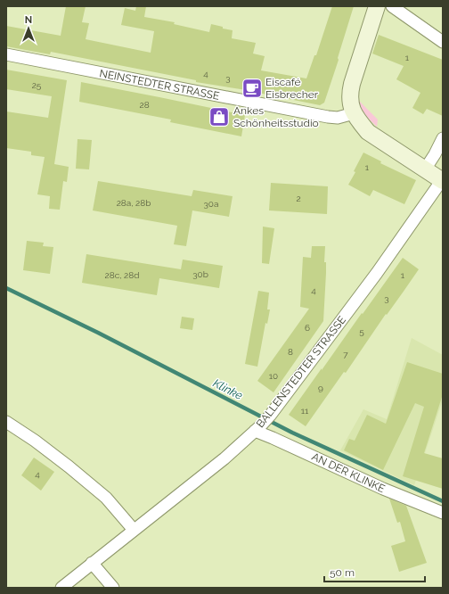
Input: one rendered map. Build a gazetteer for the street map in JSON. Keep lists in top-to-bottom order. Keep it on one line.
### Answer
{"streets":{"street":["NEINSTEDTER STRASSE","BALLENSTEDTER STRASSE","AN DER KLINKE"]},"crossings":[["BALLENSTEDTER STRASSE","AN DER KLINKE"]],"water":["Klinke"],"places":{"cafe":["Eiscafé Eisbrecher"],"shop":["Ankes Schönheitsstudio"]},"house_numbers":["1","4","3","25","28","1","2","28a, 28b","30a","30b","28c, 28d","1","4","3","6","5","8","7","10","9","11","4"],"scale_bar":"50 m","north":"top"}
